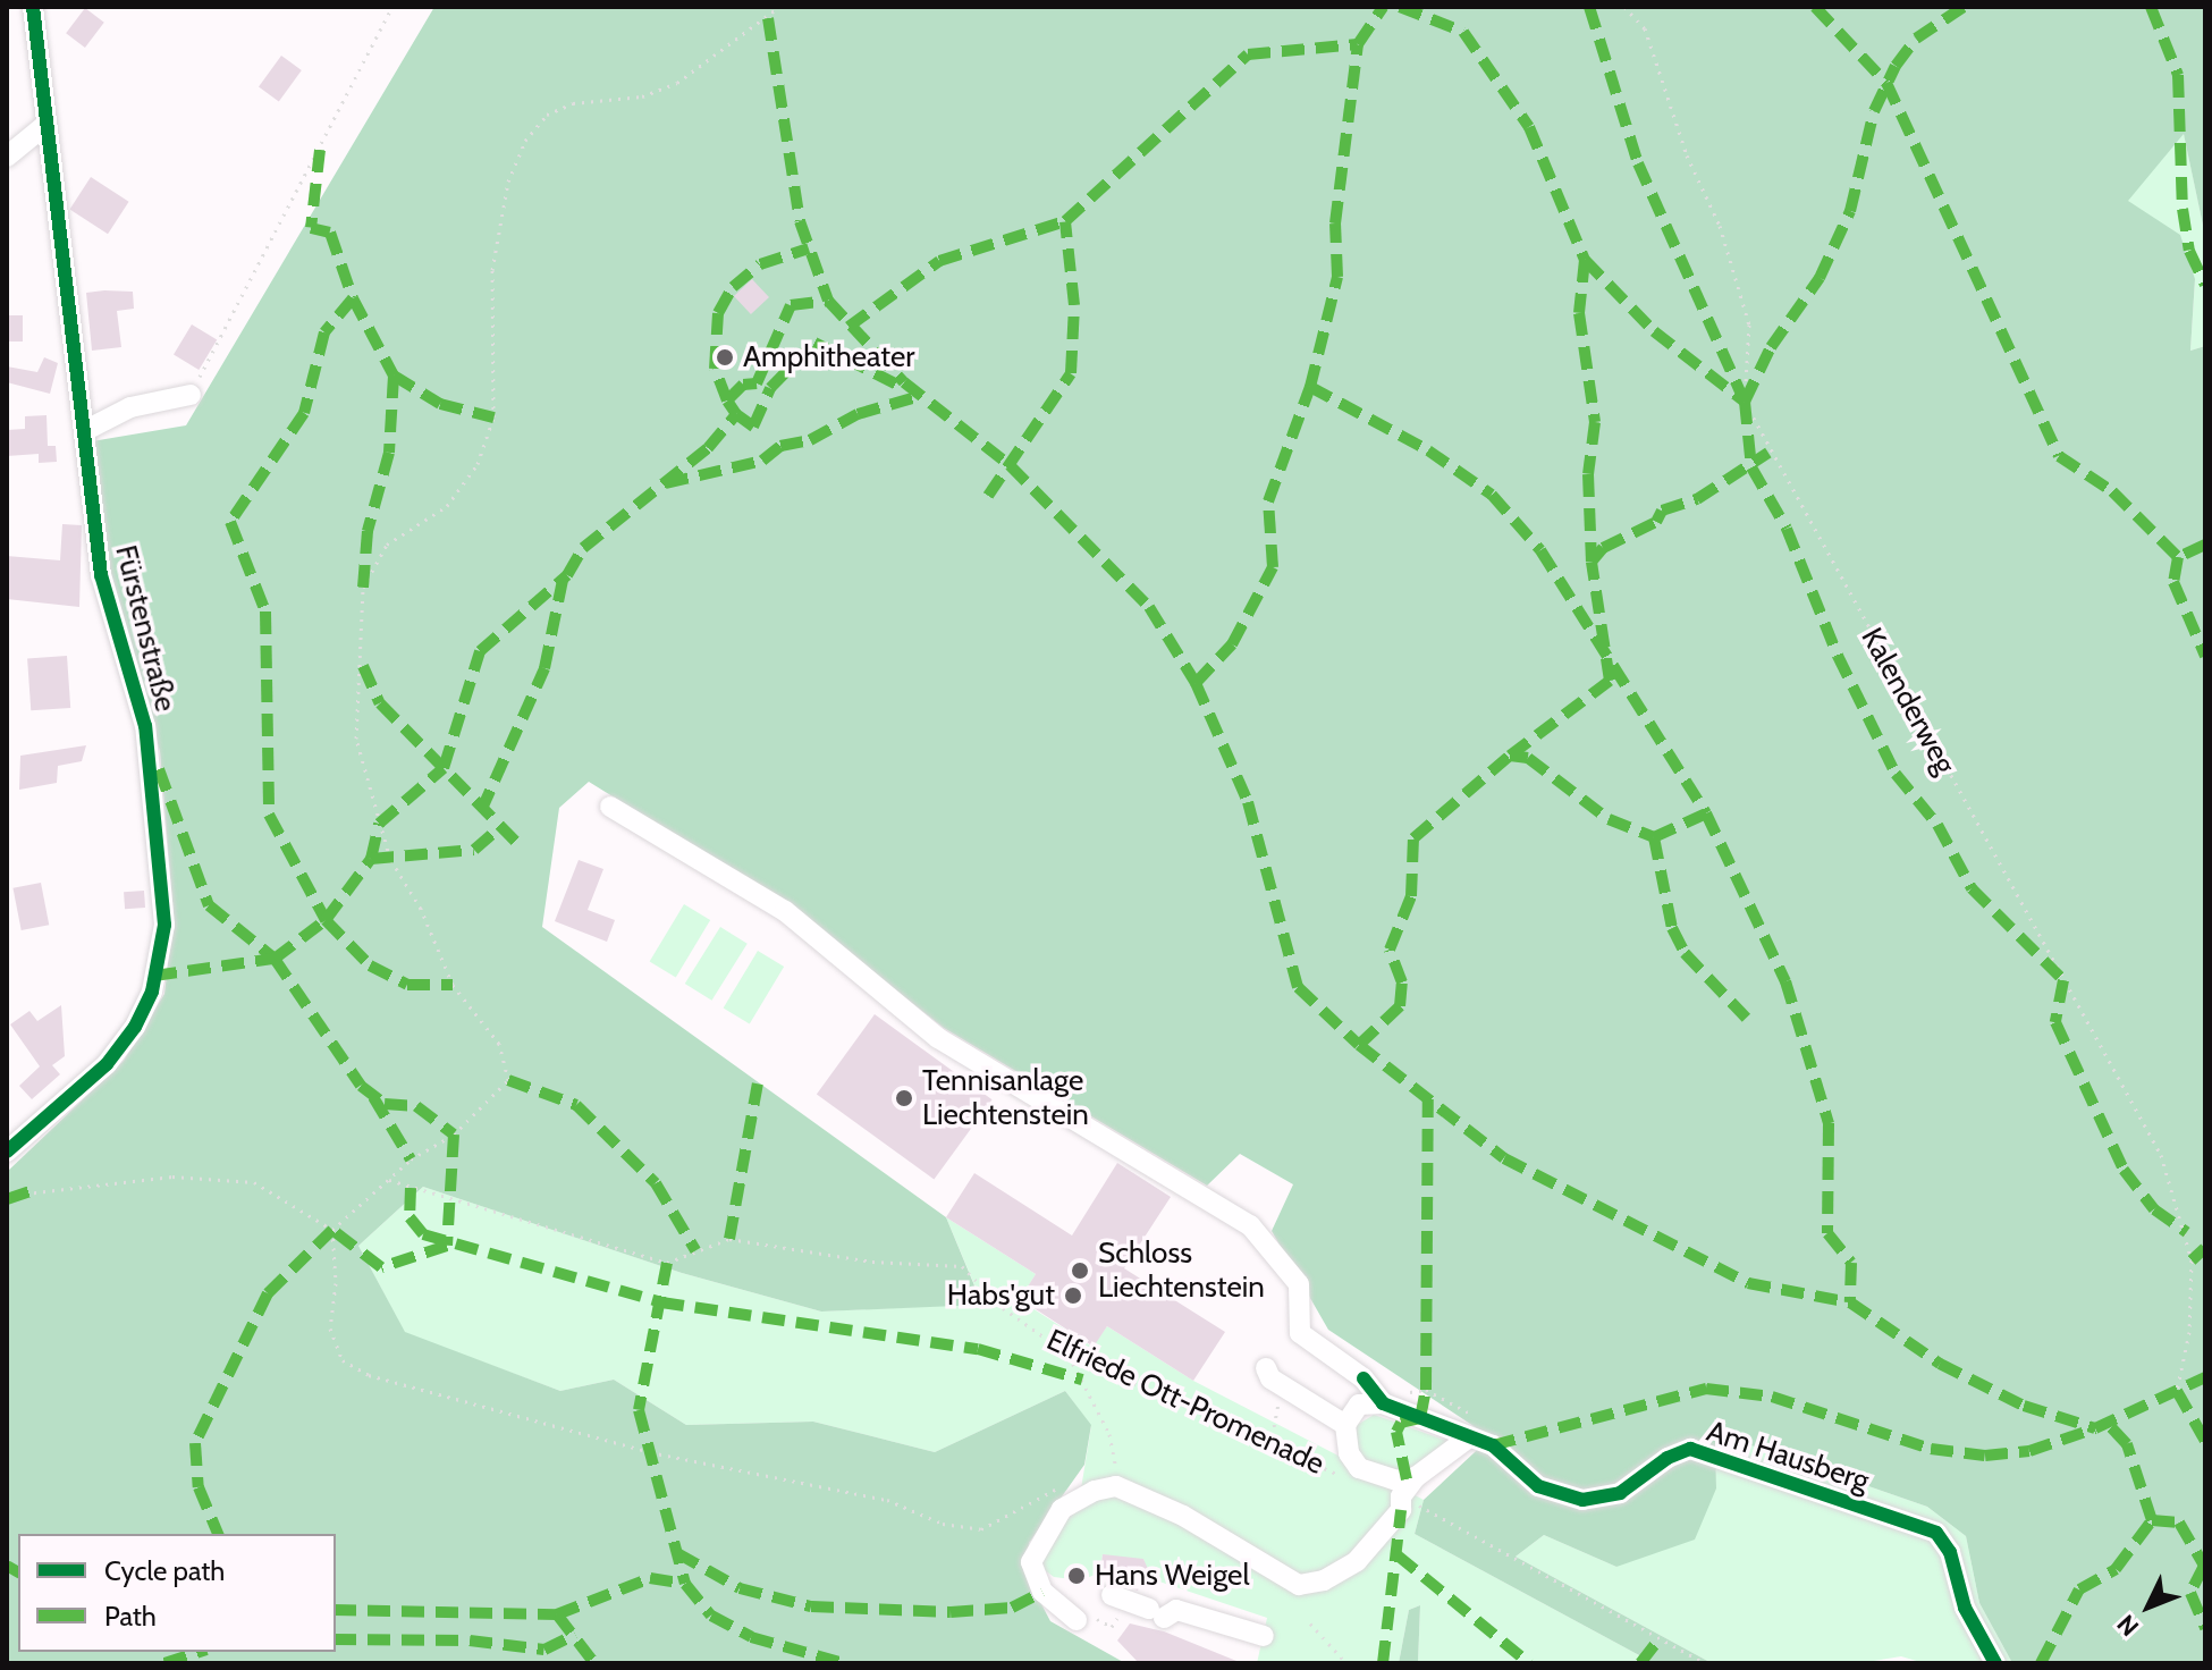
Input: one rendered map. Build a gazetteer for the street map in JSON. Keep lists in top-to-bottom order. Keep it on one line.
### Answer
{"streets":{"street":["Fürstenstraße","Am Hausberg"],"path":["Kalenderweg","Elfriede Ott-Promenade"]},"places":["Amphitheater","Tennisanlage Liechtenstein","Schloss Liechtenstein","Habs'gut","Hans Weigel"],"legend":["Cycle path","Path"],"north":"bottom left"}
